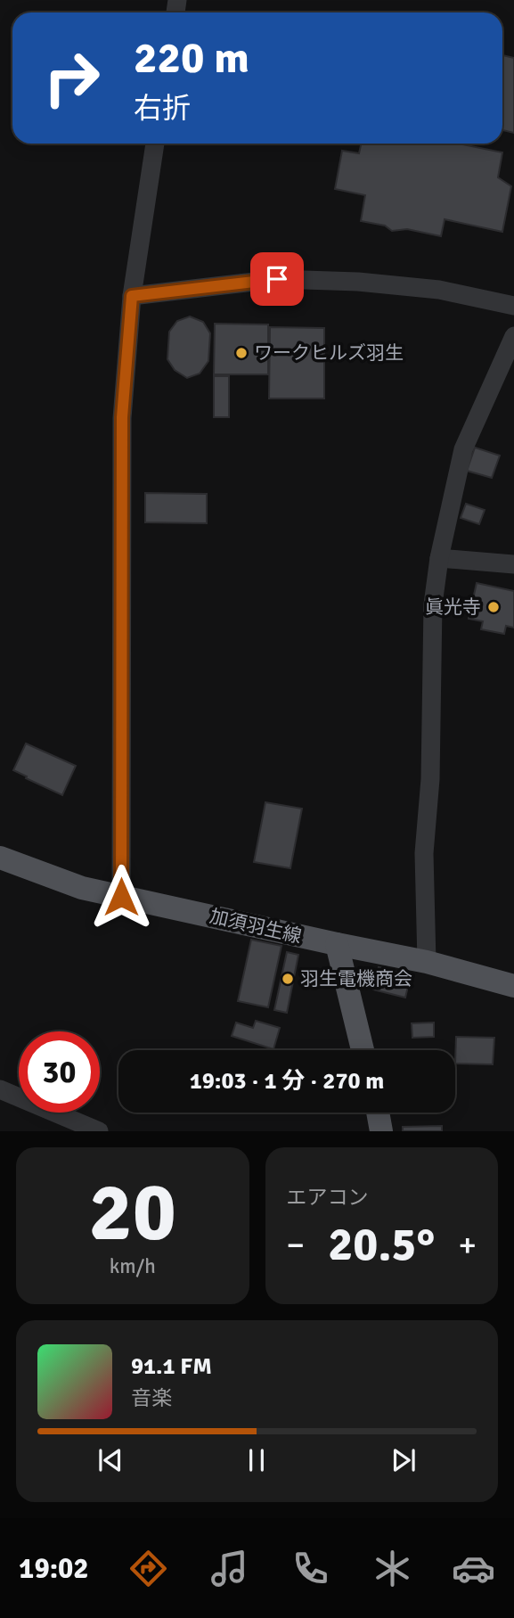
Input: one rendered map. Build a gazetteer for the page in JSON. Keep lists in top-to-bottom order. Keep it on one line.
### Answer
{"streets":{"main road":["加須羽生線"]},"places":["ワークヒルズ羽生","眞光寺","羽生電機商会"],"page":{"turn":["220 m","右折"],"limit":"30","trip":"19:03 · 1 分 · 270 m","tile":[["20","km/h"],"エアコン"],"heat":["−","20.5°","+"],"song":["91.1 FM","音楽"],"tabs":"19:02"}}
